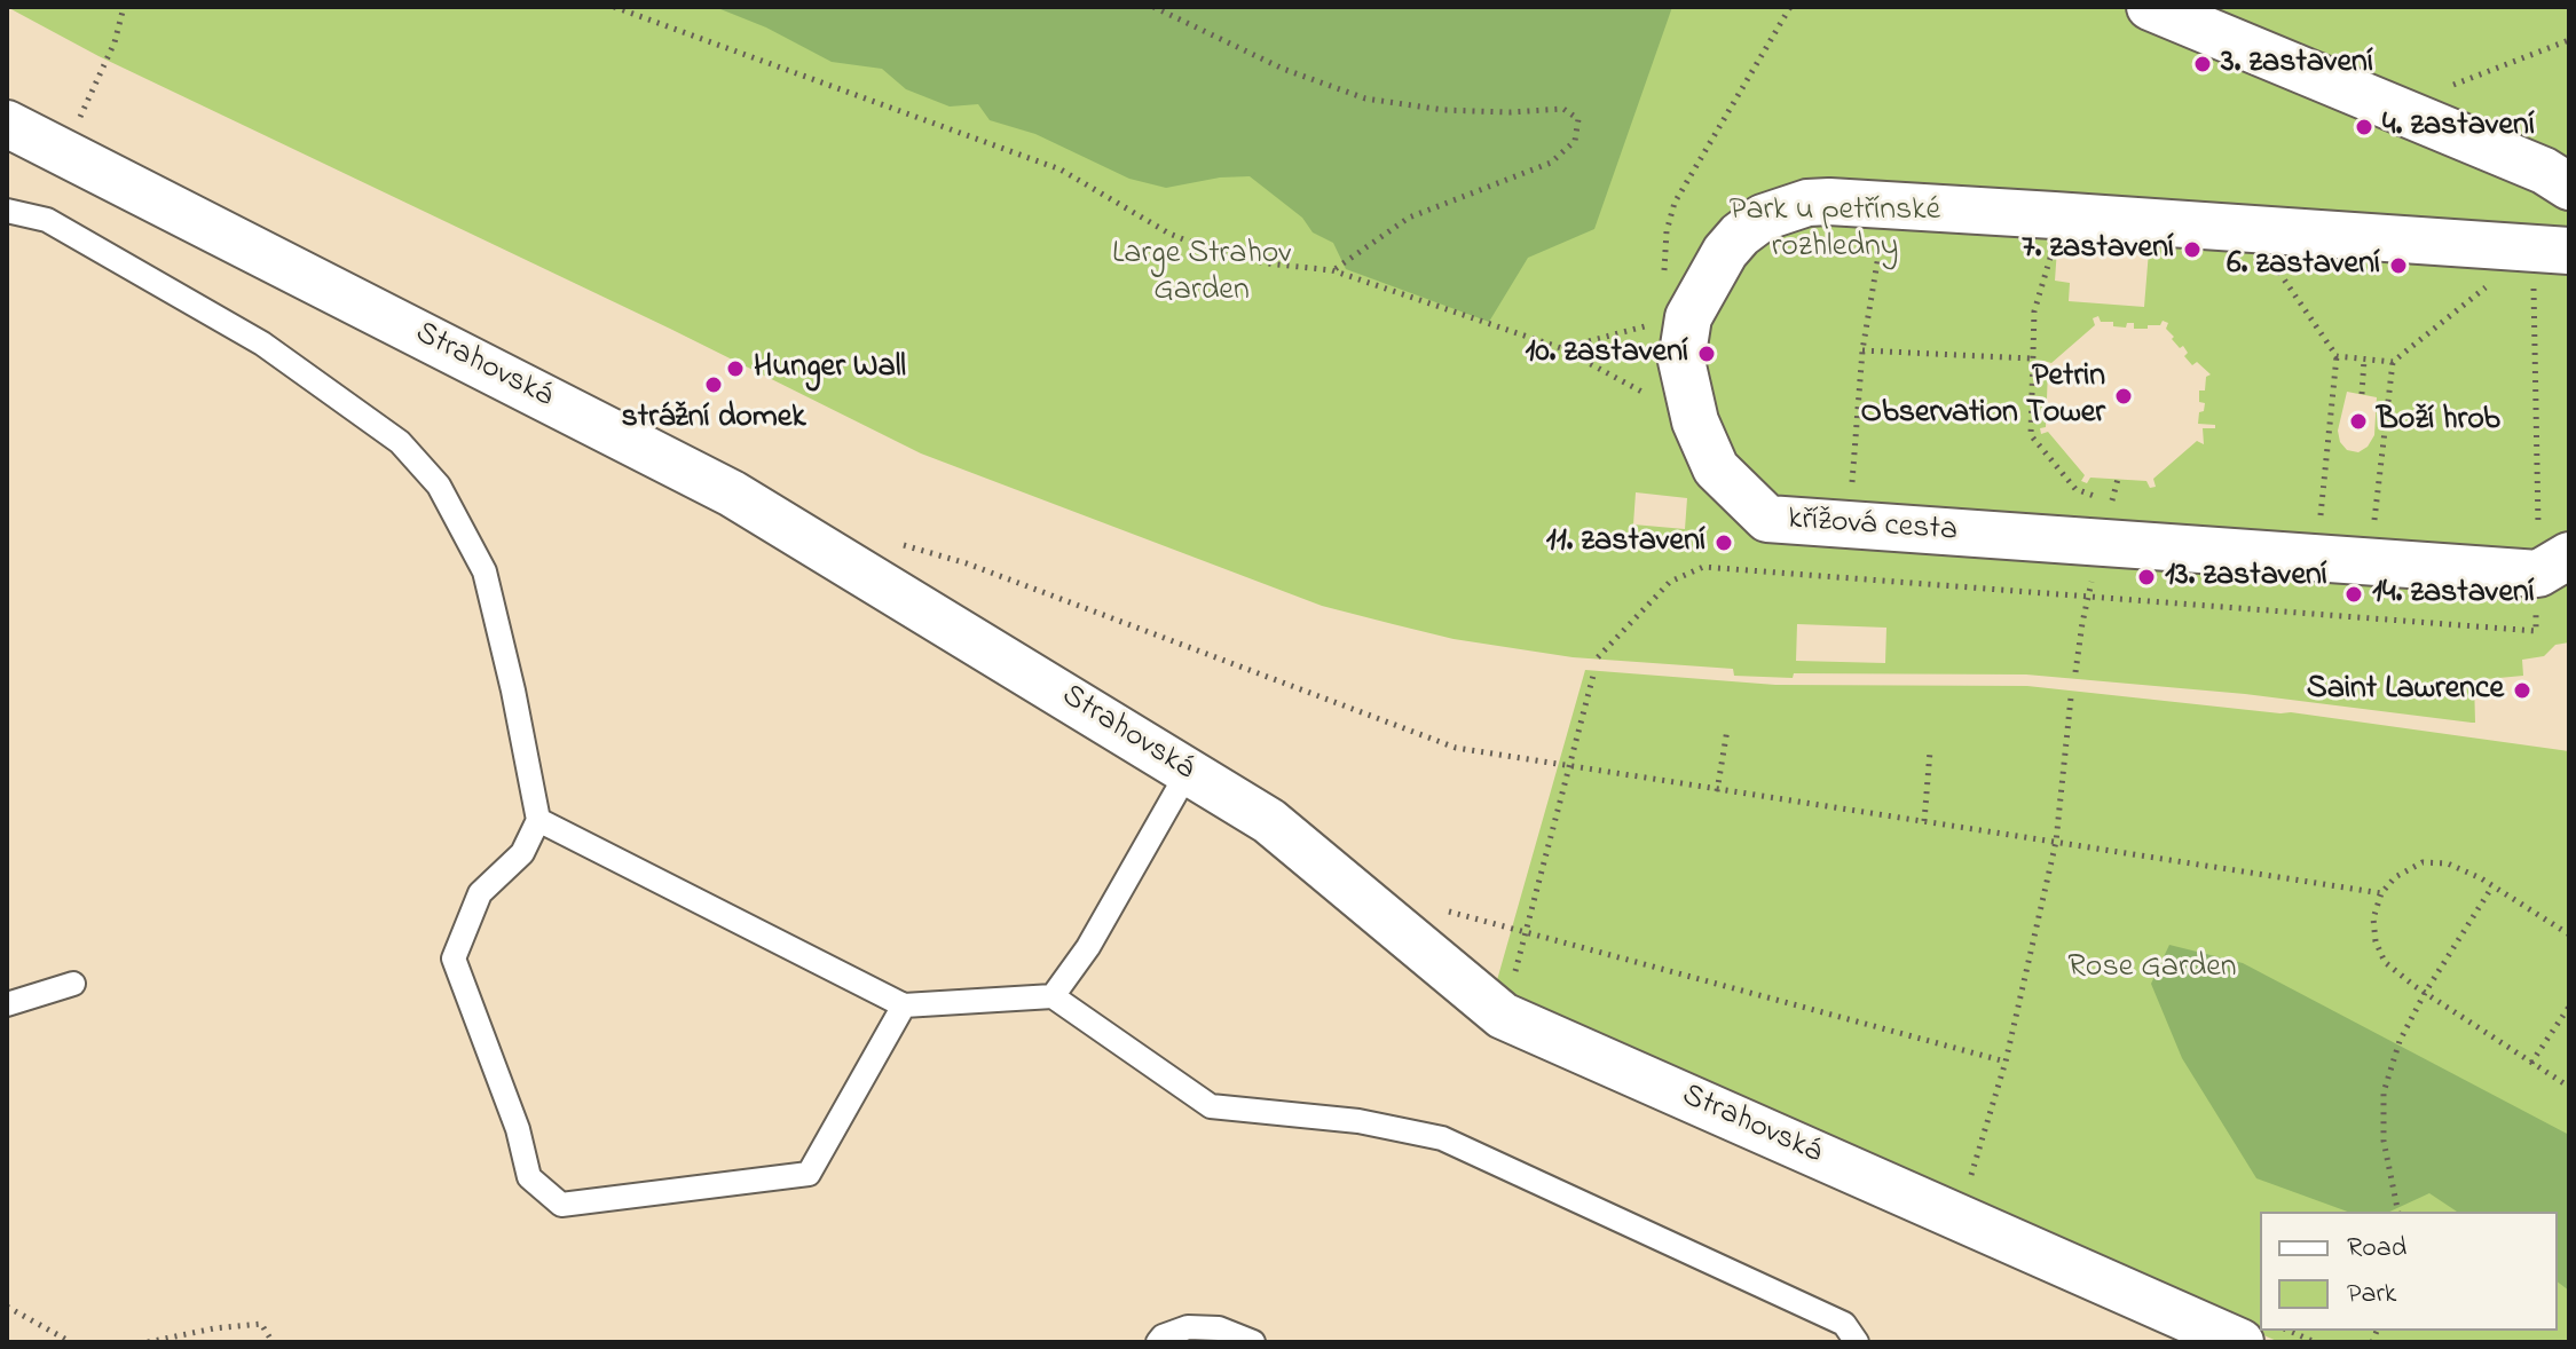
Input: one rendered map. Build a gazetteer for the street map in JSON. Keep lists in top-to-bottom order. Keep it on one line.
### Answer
{"streets":{"street":["Strahovská","křížová cesta"]},"parks":["Park u petřínské rozhledny","Large Strahov Garden","Rose Garden"],"places":["3. zastavení","4. zastavení","7. zastavení","6. zastavení","10. zastavení","Hunger Wall","strážní domek","Petrin Observation Tower","Boží hrob","11. zastavení","13. zastavení","14. zastavení","Saint Lawrence"],"legend":["Road","Park"]}
